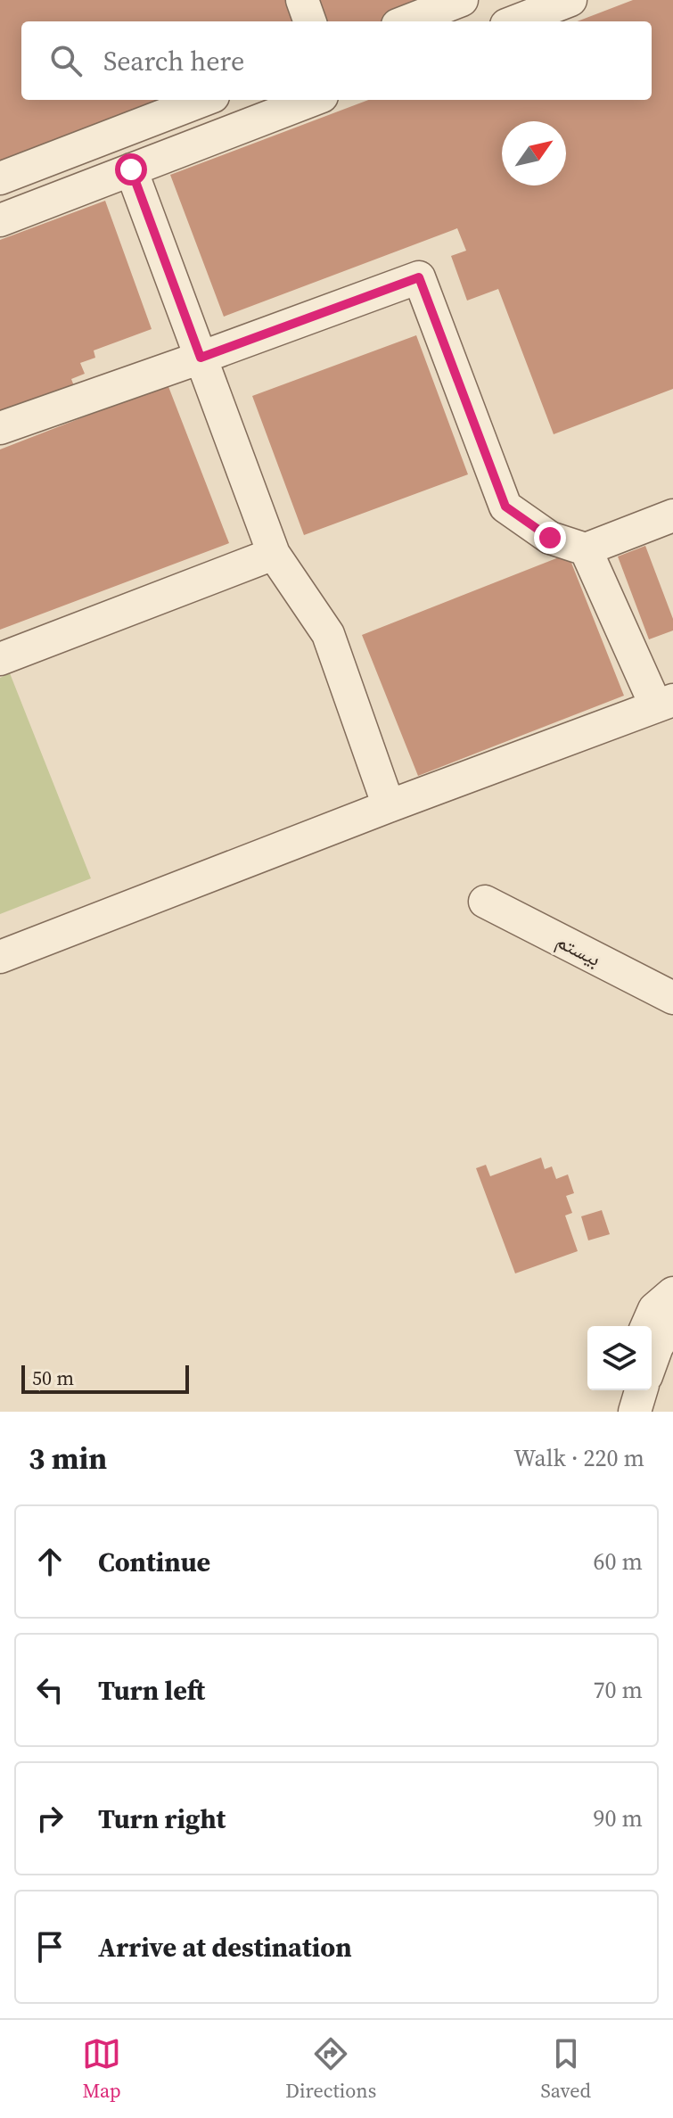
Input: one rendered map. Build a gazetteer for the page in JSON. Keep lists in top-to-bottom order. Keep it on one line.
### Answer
{"streets":{"street":["بیستم"]},"scale_bar":"50 m","north":"top right","page":{"search":"Search here","scale":"50 m","heading":["3 min","Walk · 220 m"],"list":[["Continue","60 m"],["Turn left","70 m"],["Turn right","90 m"],"Arrive at destination"],"nav":["Map","Directions","Saved"]}}
